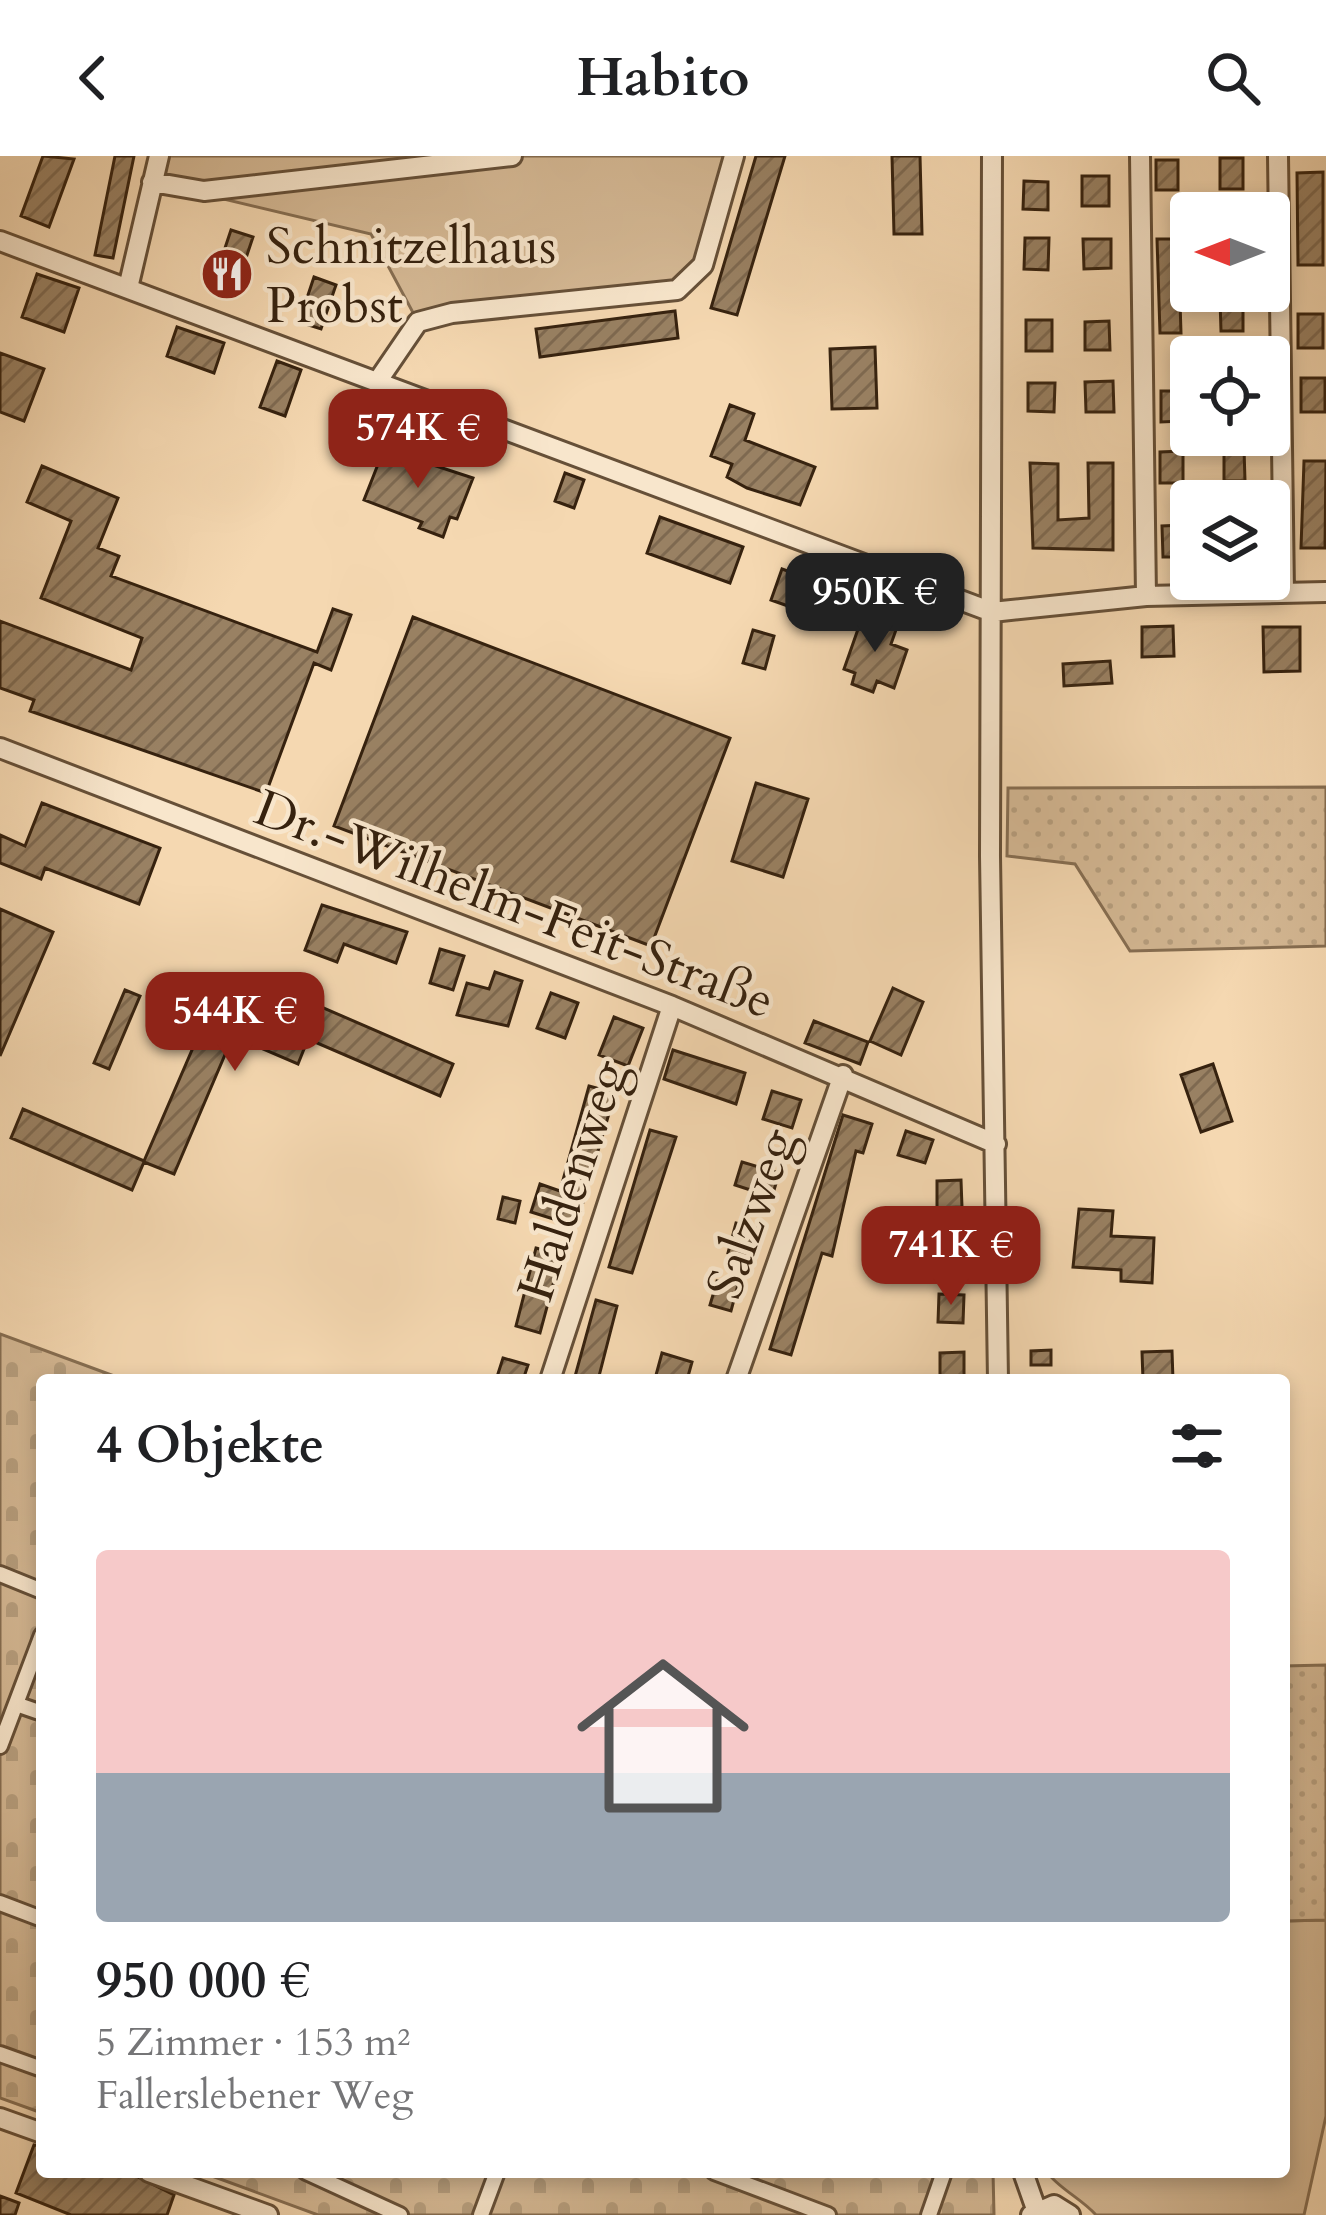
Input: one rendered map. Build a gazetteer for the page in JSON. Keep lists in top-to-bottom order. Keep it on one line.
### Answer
{"streets":{"street":["Dr.-Wilhelm-Feit-Straße","Haldenweg","Salzweg"]},"crossings":[["Dr.-Wilhelm-Feit-Straße","Haldenweg"],["Dr.-Wilhelm-Feit-Straße","Salzweg"]],"places":{"restaurant":["Schnitzelhaus Probst"]},"north":"left","page":{"header":"Habito","price":["574K €","950K €","544K €","741K €"],"heading":"4 Objekte","list":[{"name":"950 000 €","note":"5 Zimmer · 153 m² · Fallerslebener Weg"}]}}
